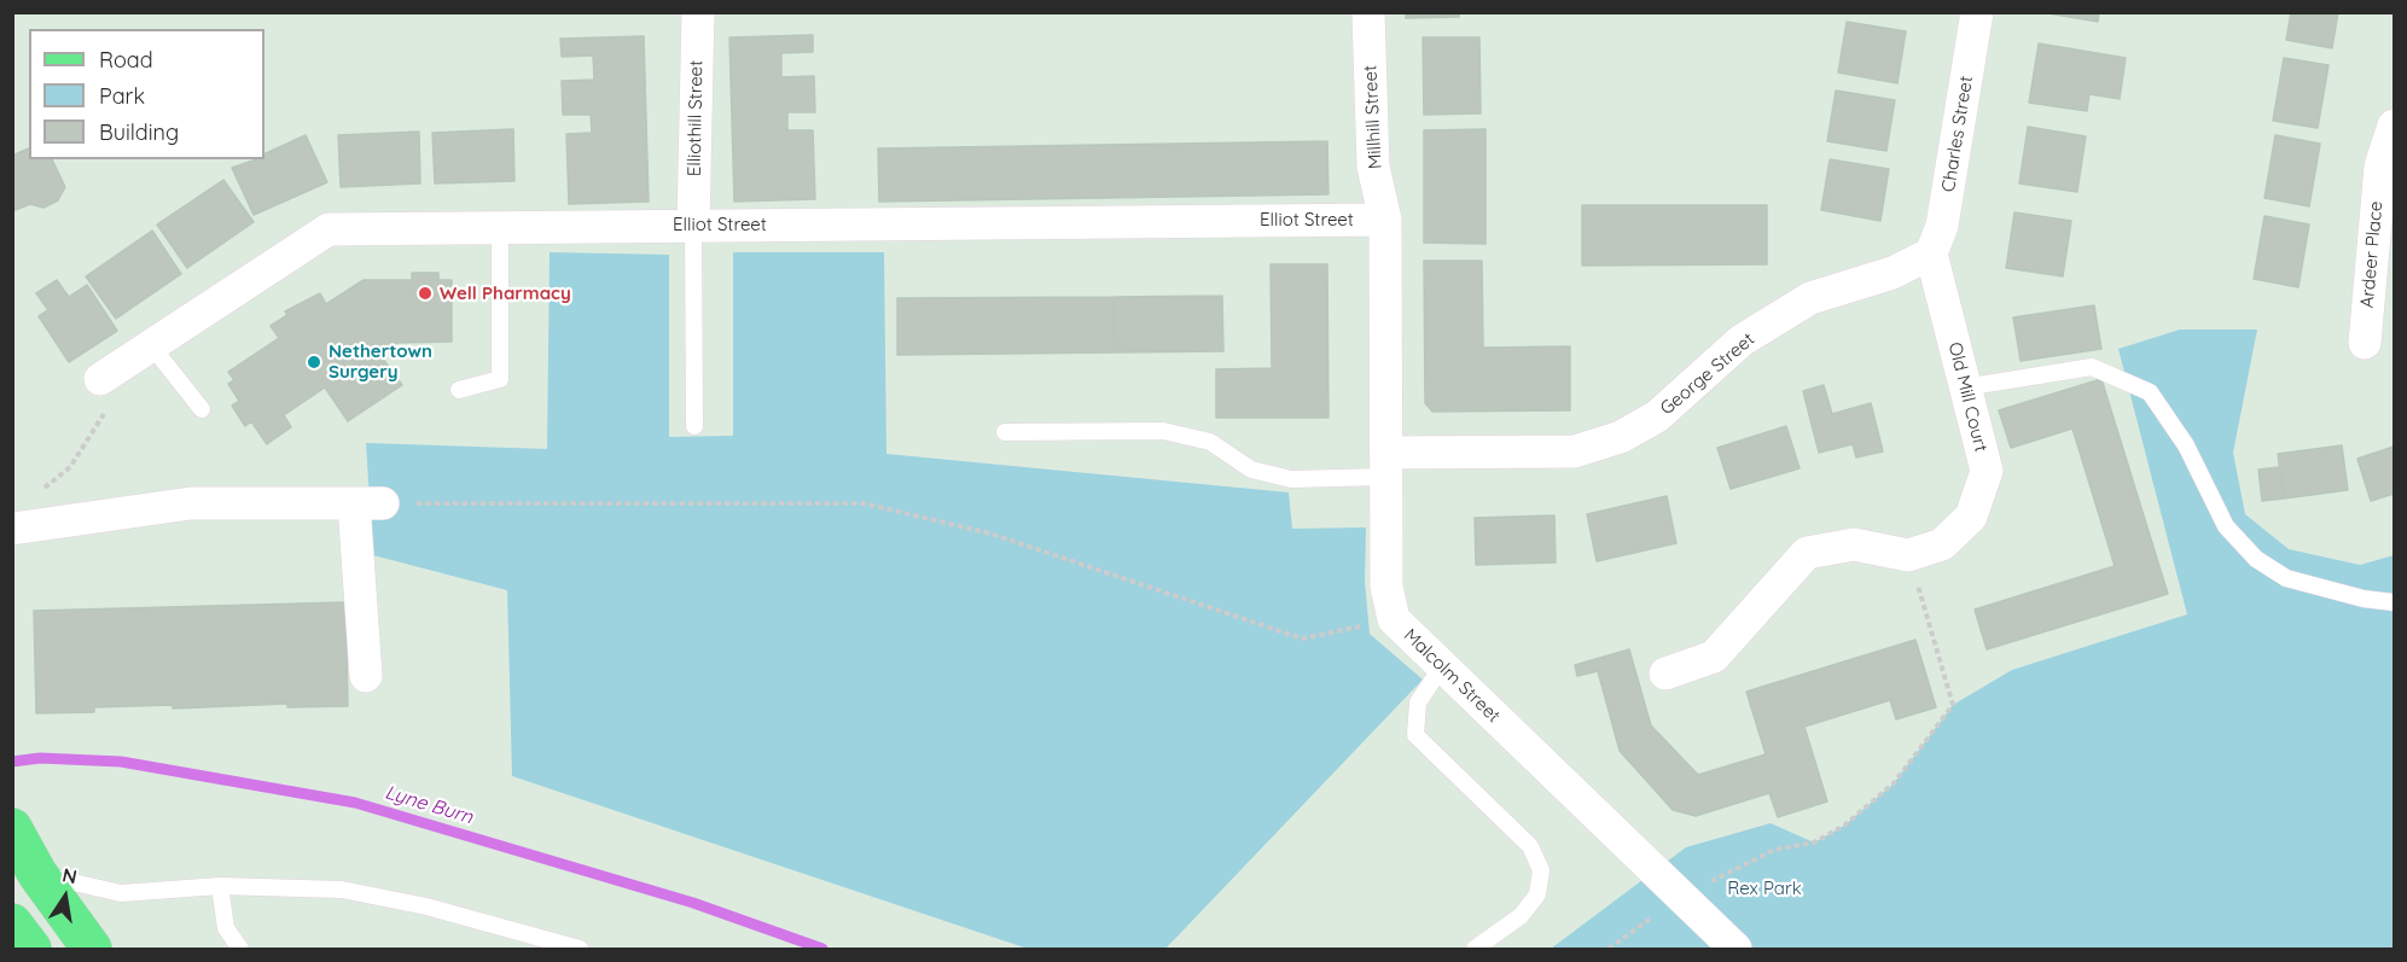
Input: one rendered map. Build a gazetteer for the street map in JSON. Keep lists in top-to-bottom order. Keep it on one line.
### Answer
{"streets":{"street":["Millhill Street","Elliothill Street","Charles Street","Elliot Street","Ardeer Place","George Street","Old Mill Court","Malcolm Street"]},"crossings":[["Millhill Street","Elliot Street"],["Millhill Street","Malcolm Street"],["Elliothill Street","Elliot Street"],["Charles Street","George Street"],["Charles Street","Old Mill Court"],["Elliot Street","Malcolm Street"],["George Street","Old Mill Court"],["George Street","Malcolm Street"]],"water":["Lyne Burn"],"parks":["Rex Park"],"places":["Well Pharmacy","Nethertown Surgery"],"legend":["Road","Park","Building"],"north":"top"}
